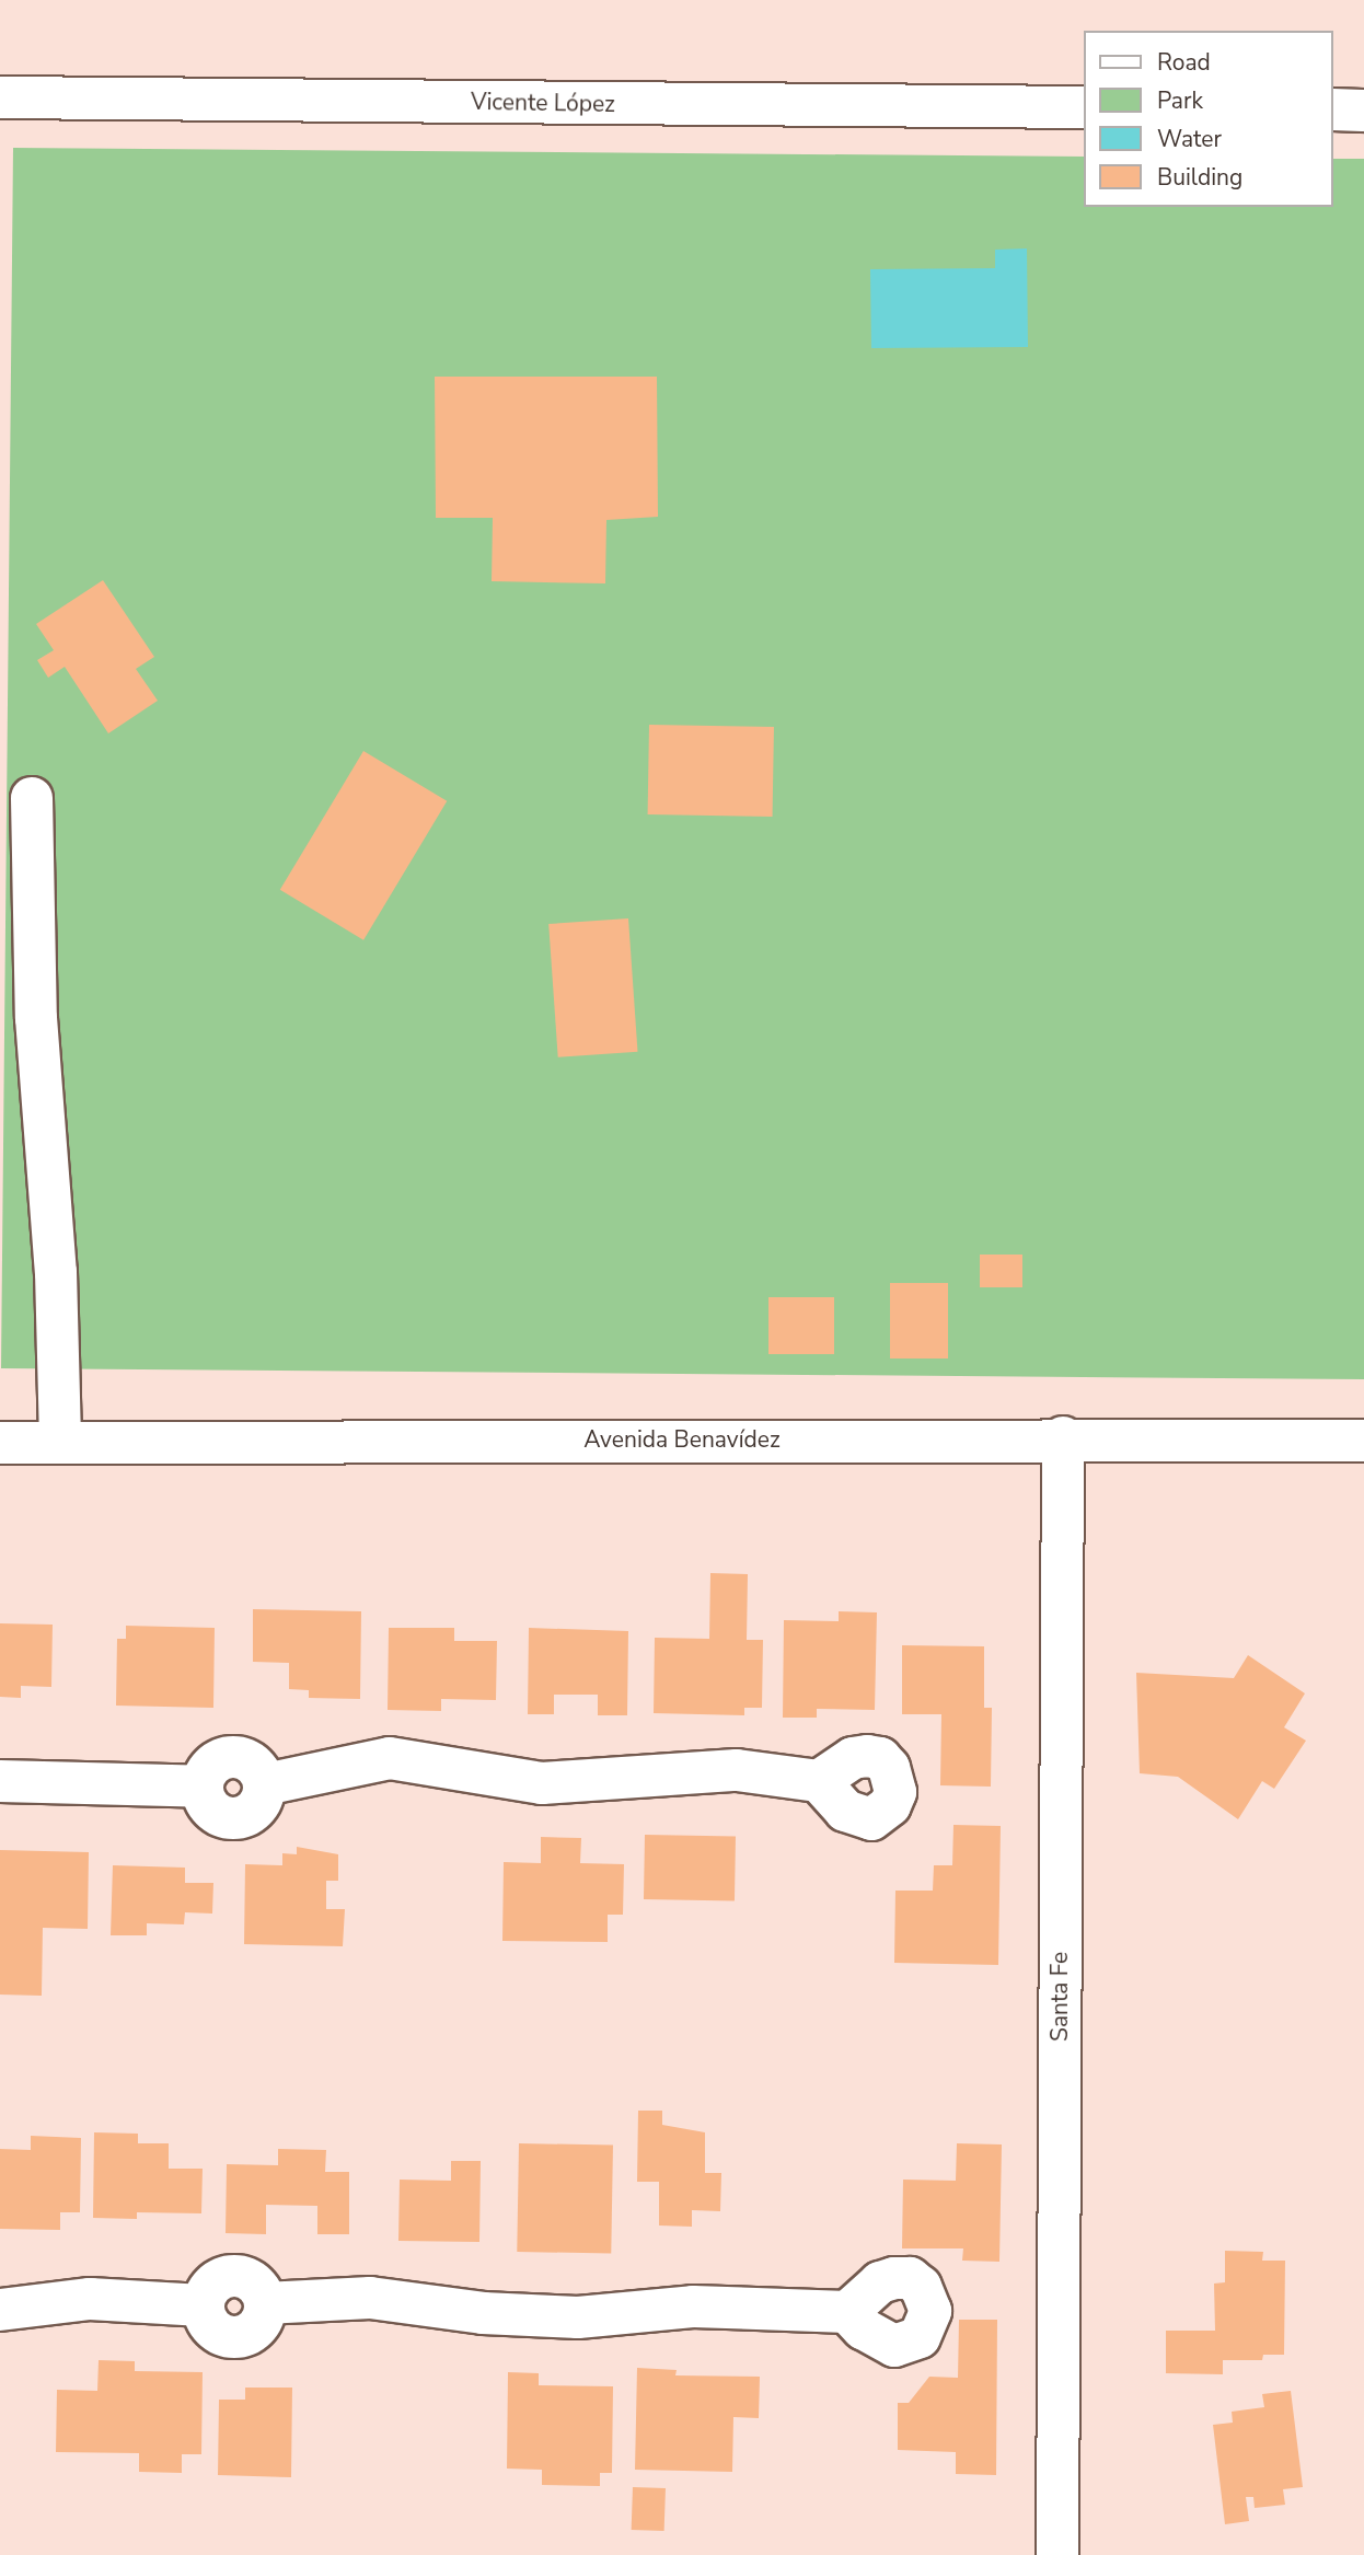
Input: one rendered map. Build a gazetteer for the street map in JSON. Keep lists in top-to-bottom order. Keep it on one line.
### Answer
{"streets":{"street":["Vicente López","Avenida Benavídez","Santa Fe"]},"crossings":[["Avenida Benavídez","Santa Fe"]],"legend":["Road","Park","Water","Building"]}
